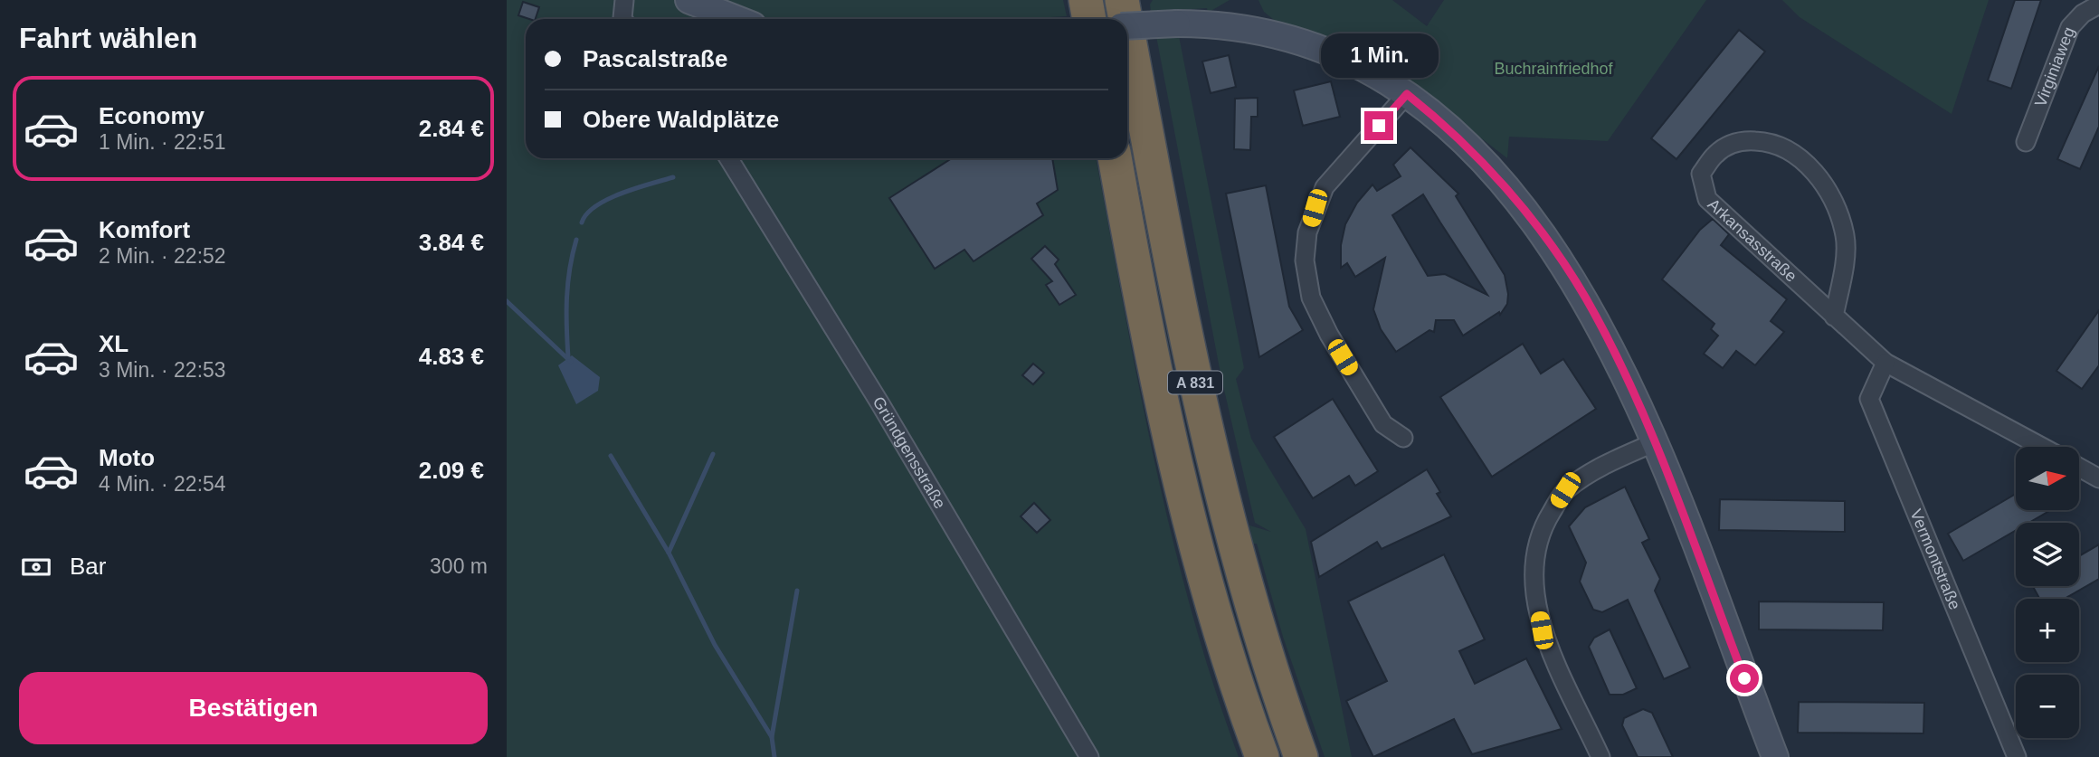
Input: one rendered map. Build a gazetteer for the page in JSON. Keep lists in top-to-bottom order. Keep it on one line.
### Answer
{"streets":{"highway":["A 831"],"street":["Virginiaweg","Arkansasstraße","Gründgensstraße","Vermontstraße"]},"crossings":[["Arkansasstraße","Vermontstraße"]],"parks":["Buchrainfriedhof"],"north":"right","page":{"heading":"Fahrt wählen","banner":["Pascalstraße","Obere Waldplätze"],"bubble":"1 Min.","list":[{"name":"Economy","note":"1 Min. · 22:51","value":"2.84 €"},{"name":"Komfort","note":"2 Min. · 22:52","value":"3.84 €"},{"name":"XL","note":"3 Min. · 22:53","value":"4.83 €"},{"name":"Moto","note":"4 Min. · 22:54","value":"2.09 €"}],"map_buttons":["+","−"],"pay":["Bar","300 m"],"buttons":"Bestätigen"}}
